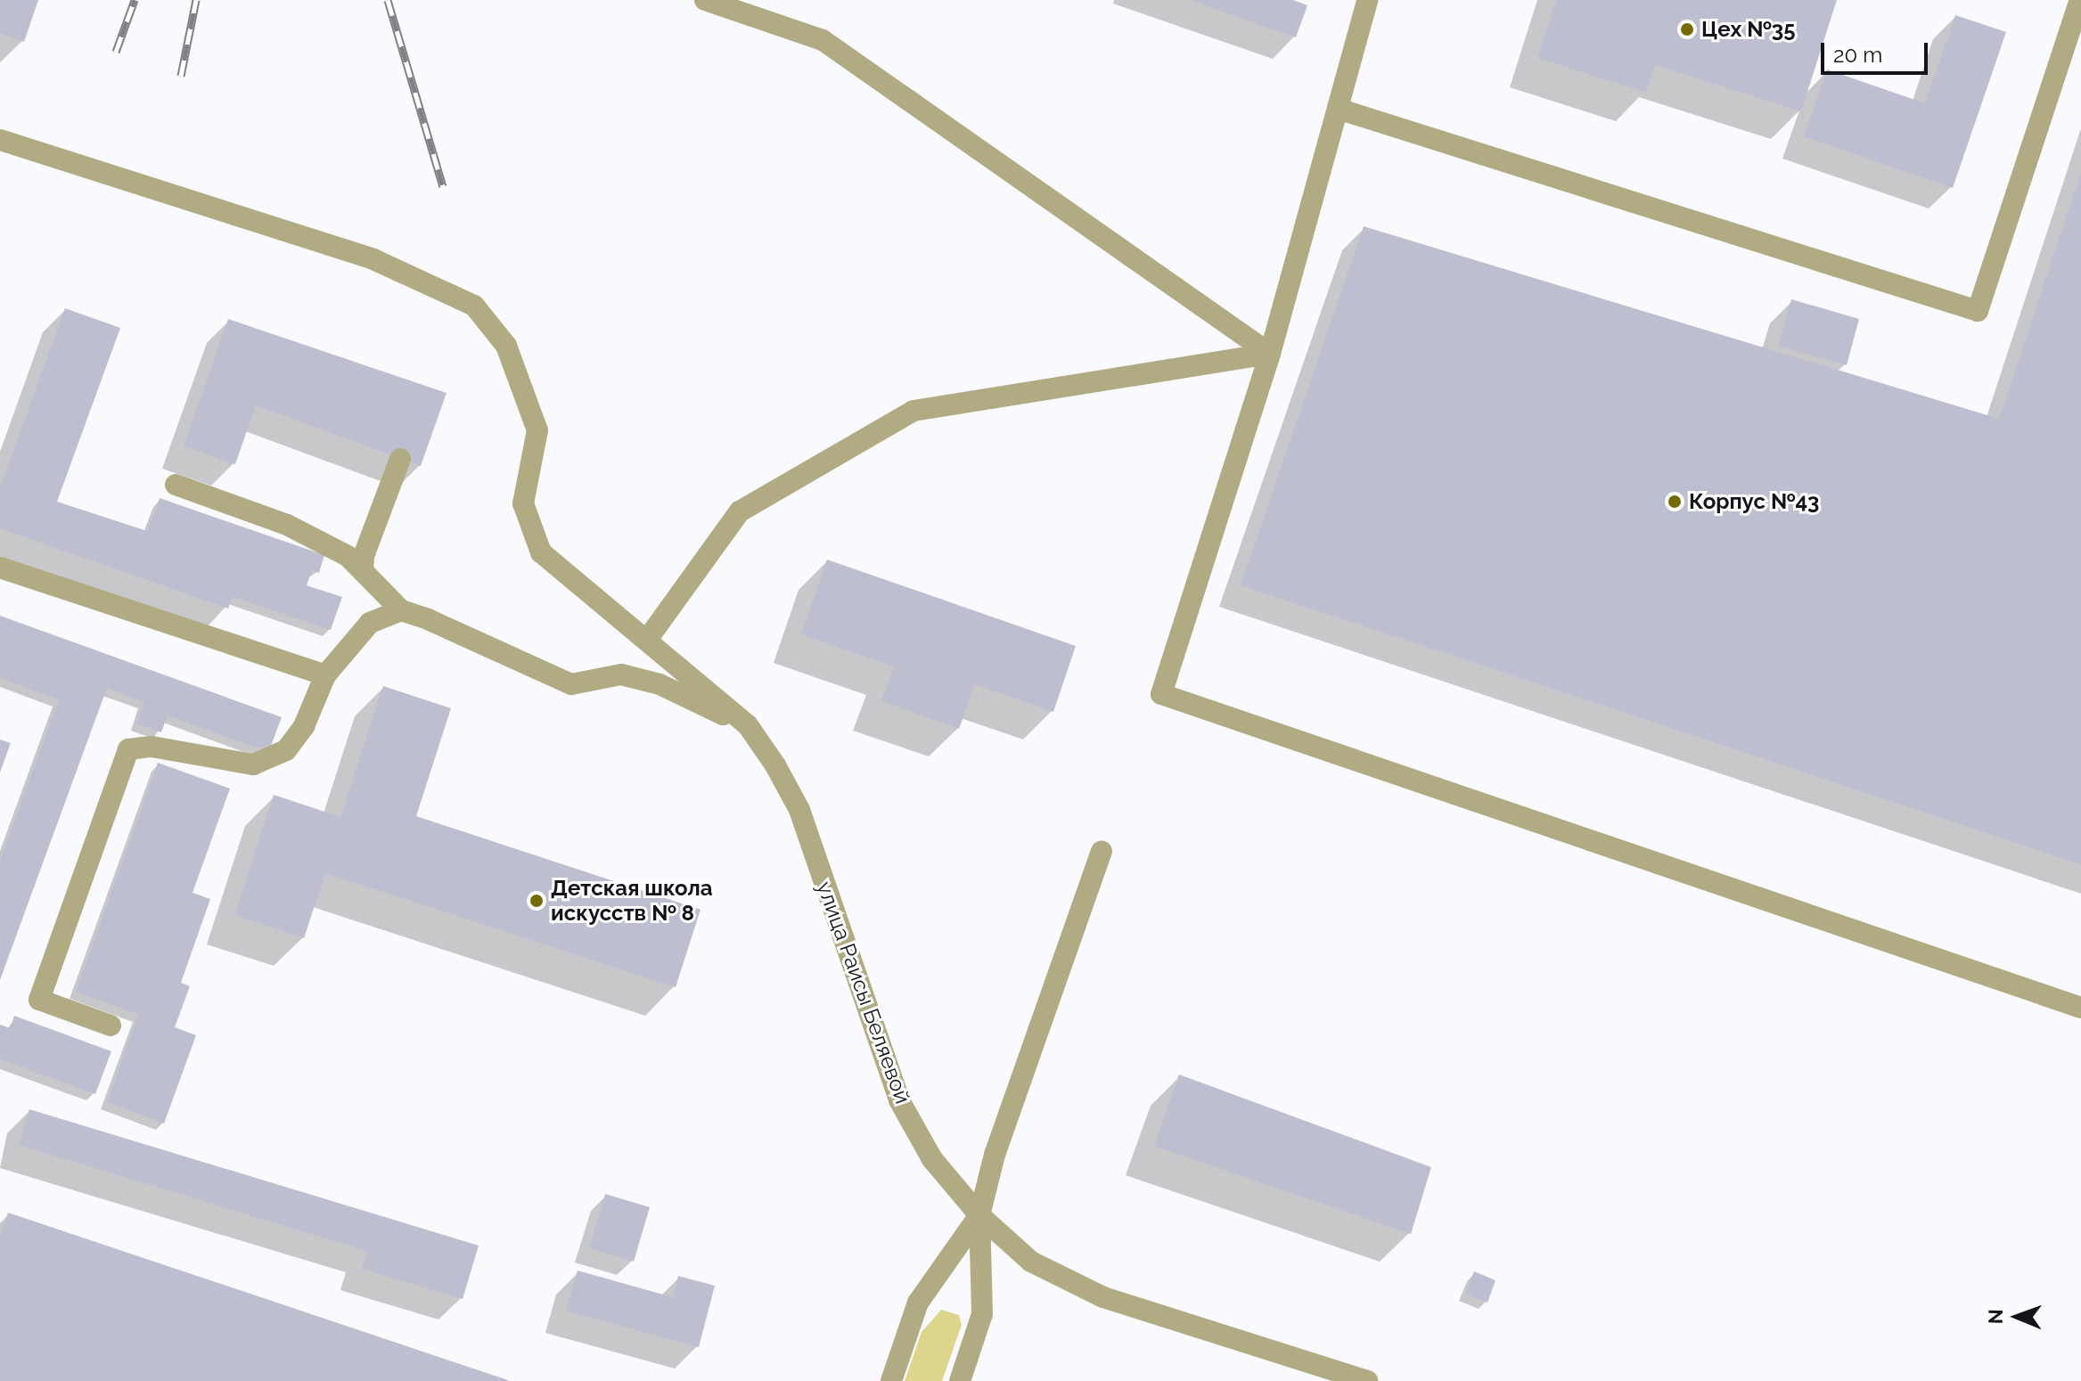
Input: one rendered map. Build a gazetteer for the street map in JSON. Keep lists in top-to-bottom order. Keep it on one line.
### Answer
{"streets":{"street":["улица Раисы Беляевой"]},"places":["Цех №35","Корпус №43","Детская школа искусств № 8"],"scale_bar":"20 m","north":"left"}
